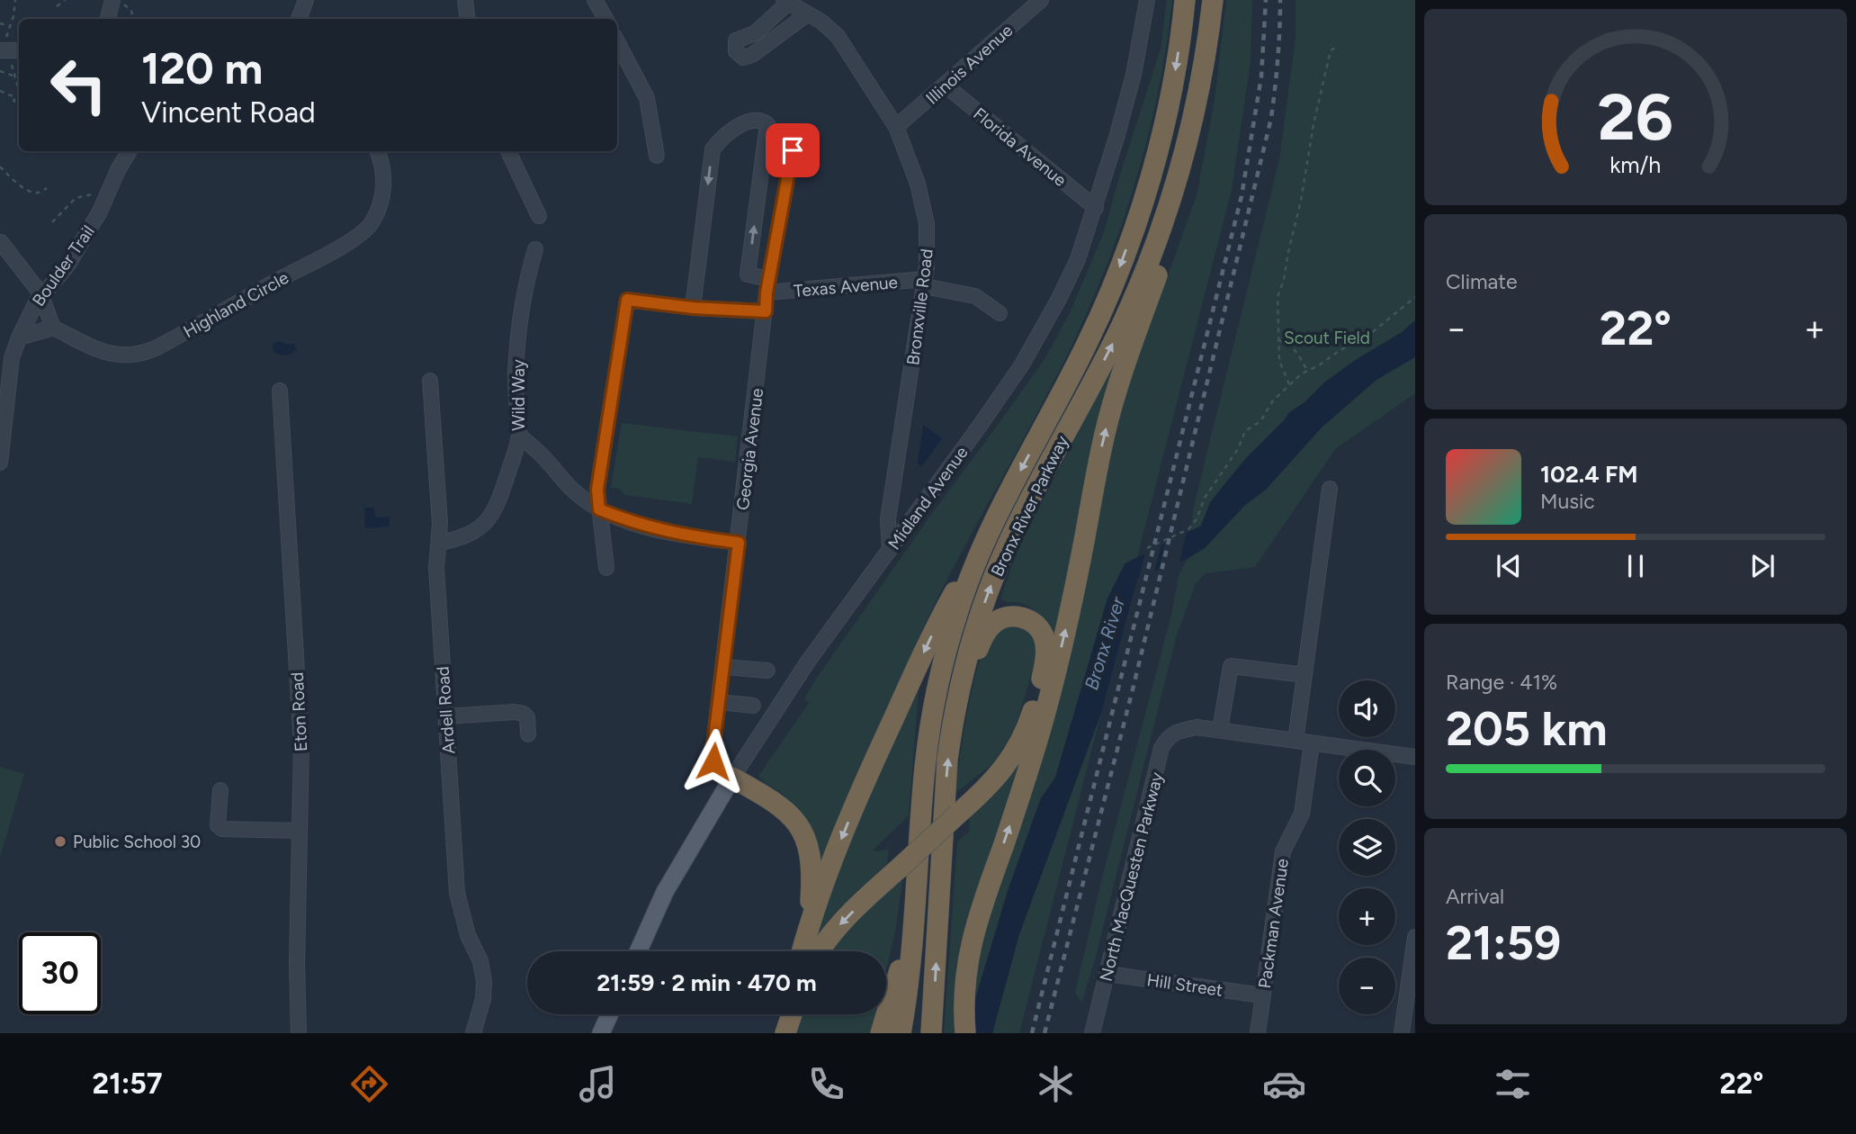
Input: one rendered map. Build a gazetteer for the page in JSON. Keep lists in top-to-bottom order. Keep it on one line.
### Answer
{"streets":{"highway":["Bronx River Parkway"],"main road":["Midland Avenue"],"street":["Illinois Avenue","Florida Avenue","Boulder Trail","Texas Avenue","Highland Circle","Bronxville Road","Wild Way","Georgia Avenue","Ardell Road","Eton Road","North MacQuesten Parkway","Packman Avenue","Hill Street"]},"crossings":[["Illinois Avenue","Florida Avenue"],["Illinois Avenue","Bronxville Road"],["Florida Avenue","Midland Avenue"],["Texas Avenue","Bronxville Road"],["Texas Avenue","Georgia Avenue"],["Bronxville Road","Midland Avenue"],["Wild Way","Ardell Road"],["Georgia Avenue","Midland Avenue"],["North MacQuesten Parkway","Hill Street"],["Packman Avenue","Hill Street"]],"water":["Bronx River"],"parks":["Scout Field"],"places":["Public School 30"],"page":{"turn":["120 m","Vincent Road"],"tile":["Climate",["Range · 41%","205 km"],["Arrival","21:59"]],"heat":["−","22°","+"],"song":["102.4 FM","Music"],"map_buttons":["+","−"],"limit":"30","trip":"21:59 · 2 min · 470 m","tabs":["21:57","22°"],"gauge":["26","km/h"]}}
